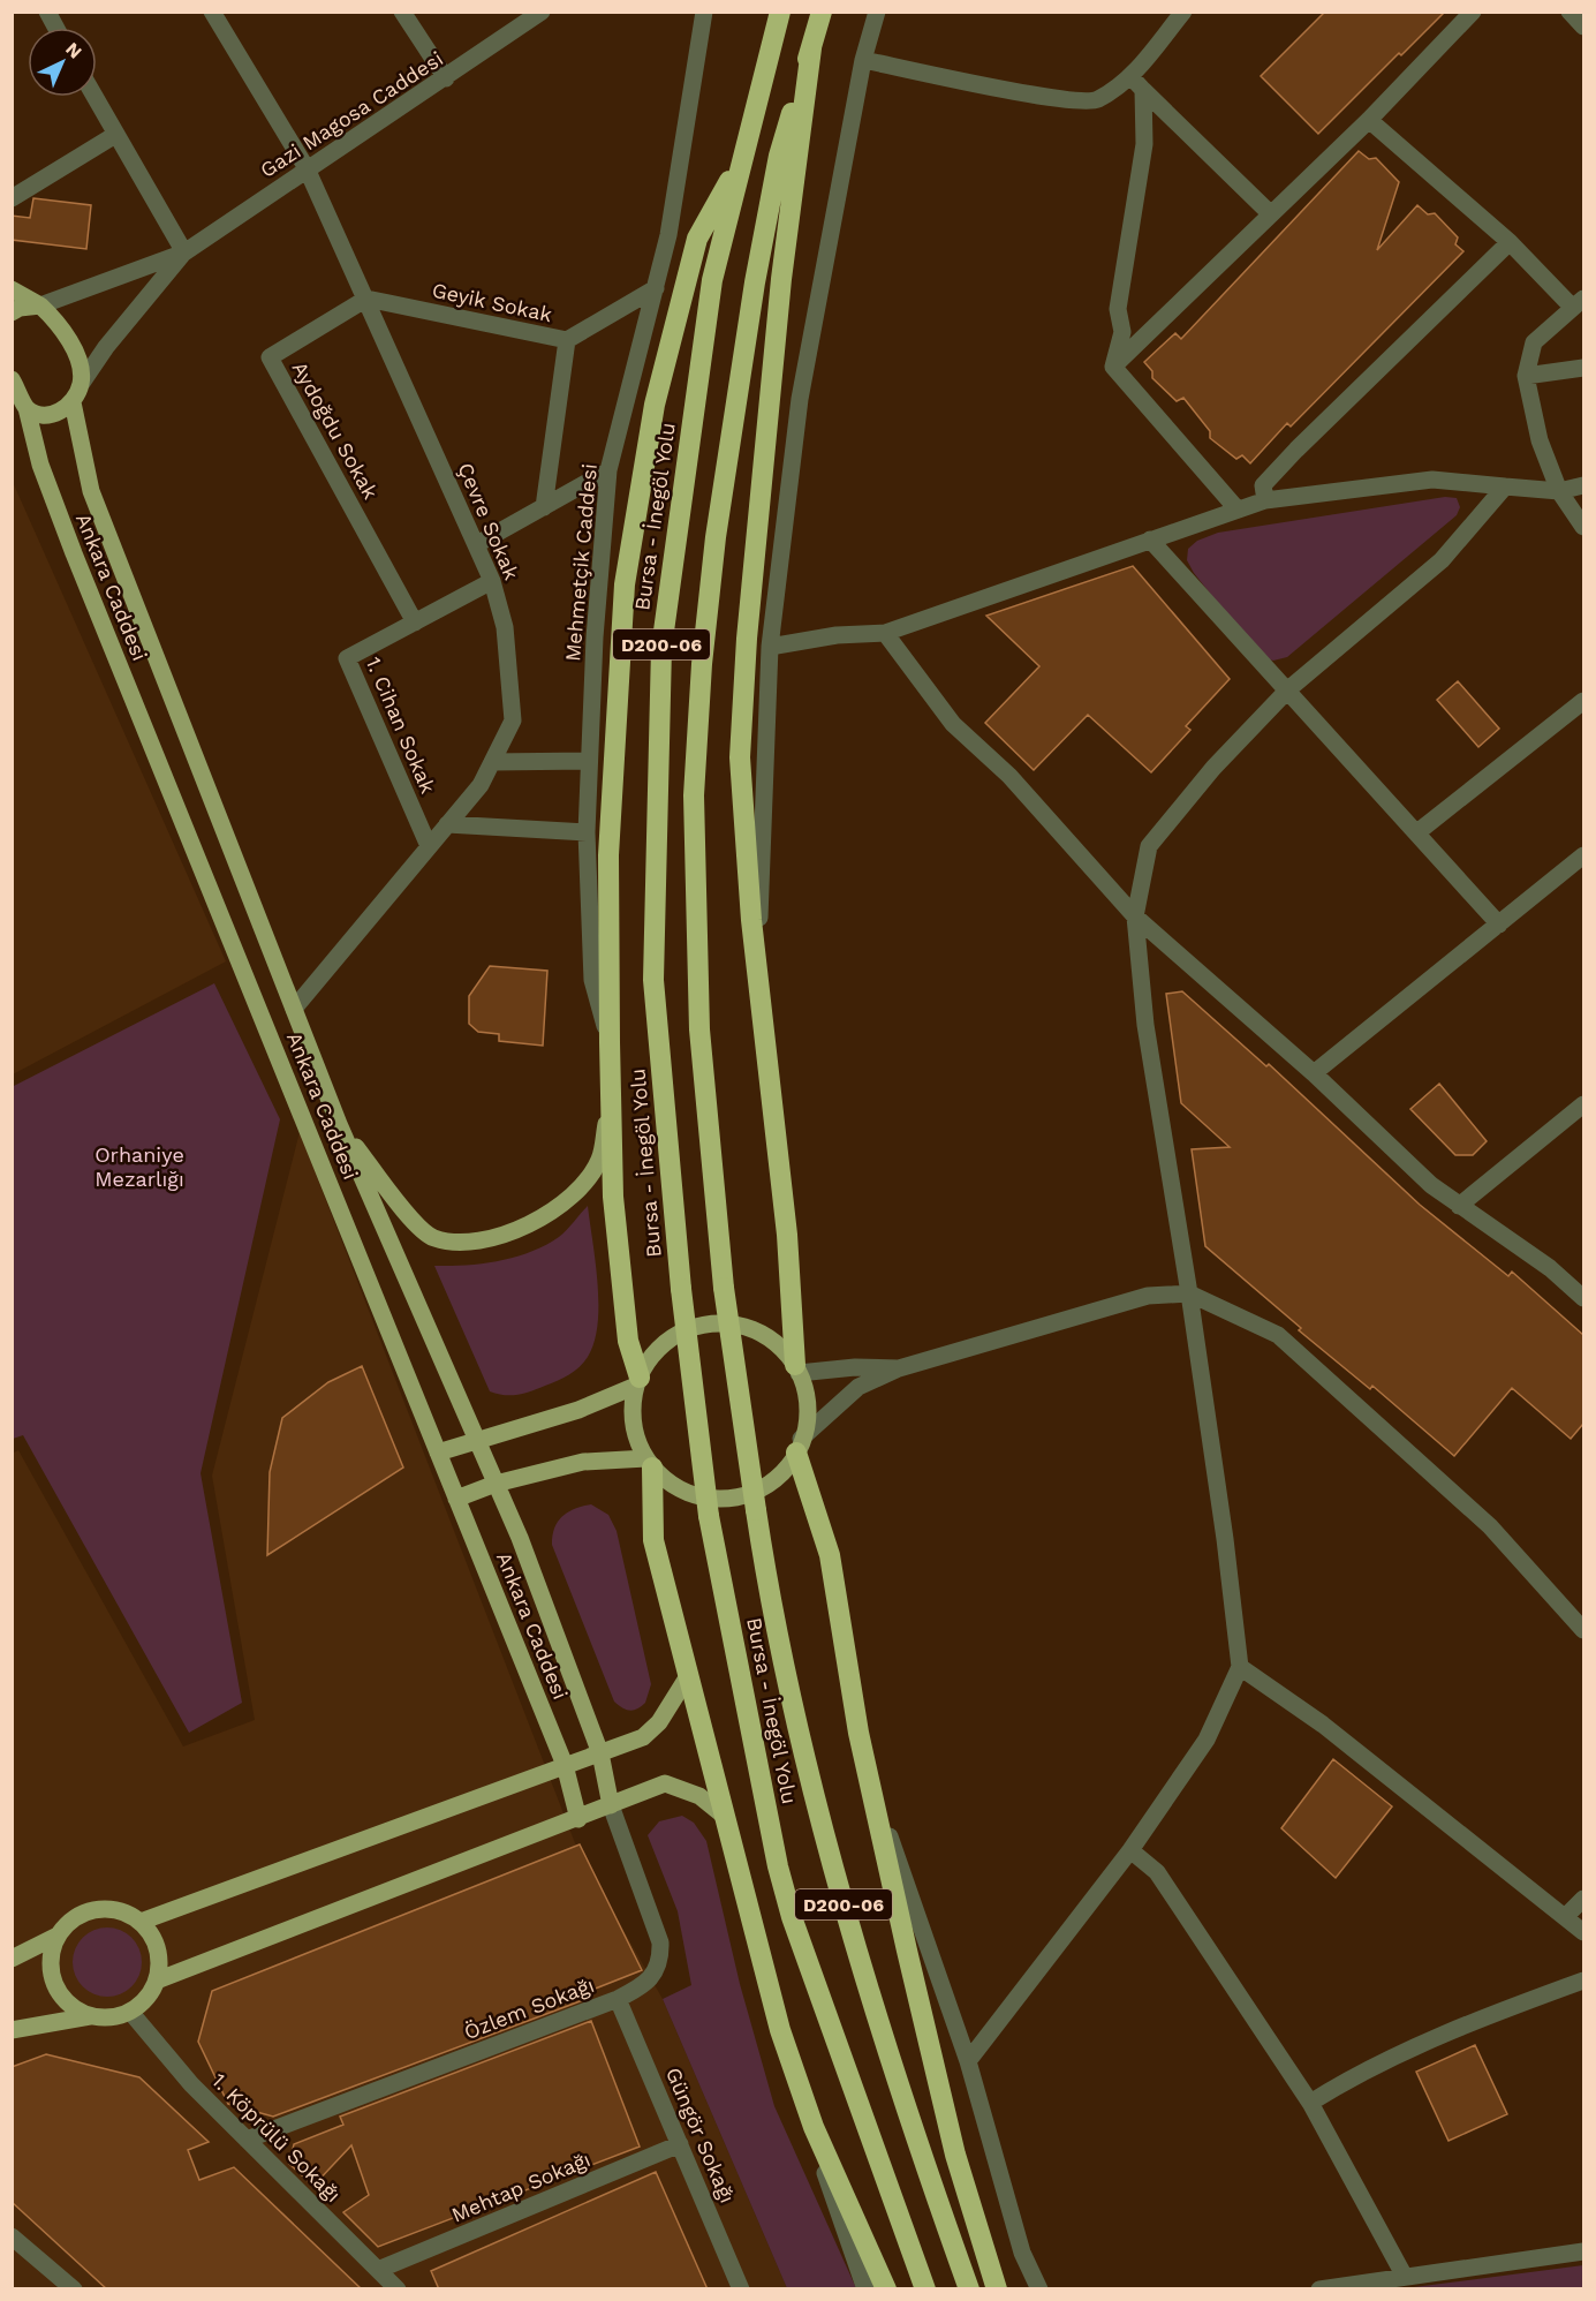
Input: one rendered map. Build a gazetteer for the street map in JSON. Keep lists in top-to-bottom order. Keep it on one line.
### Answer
{"streets":{"highway":["Bursa - İnegöl Yolu","D200-06"],"main road":["Ankara Caddesi"],"street":["Gazi Magosa Caddesi","Geyik Sokak","Aydoğdu Sokak","Çevre Sokak","Mehmetçik Caddesi","1. Cihan Sokak","Özlem Sokağı","Güngör Sokağı","1. Köprülü Sokağı","Mehtap Sokağı"]},"crossings":[["Gazi Magosa Caddesi","Çevre Sokak"],["Geyik Sokak","Aydoğdu Sokak"],["Geyik Sokak","Çevre Sokak"],["Aydoğdu Sokak","Çevre Sokak"],["Aydoğdu Sokak","1. Cihan Sokak"],["Çevre Sokak","Ankara Caddesi"],["Çevre Sokak","1. Cihan Sokak"],["Ankara Caddesi","Özlem Sokağı"],["Özlem Sokağı","Güngör Sokağı"],["Özlem Sokağı","1. Köprülü Sokağı"],["Güngör Sokağı","Mehtap Sokağı"],["1. Köprülü Sokağı","Mehtap Sokağı"]],"parks":["Orhaniye Mezarlığı"],"north":"top right"}
